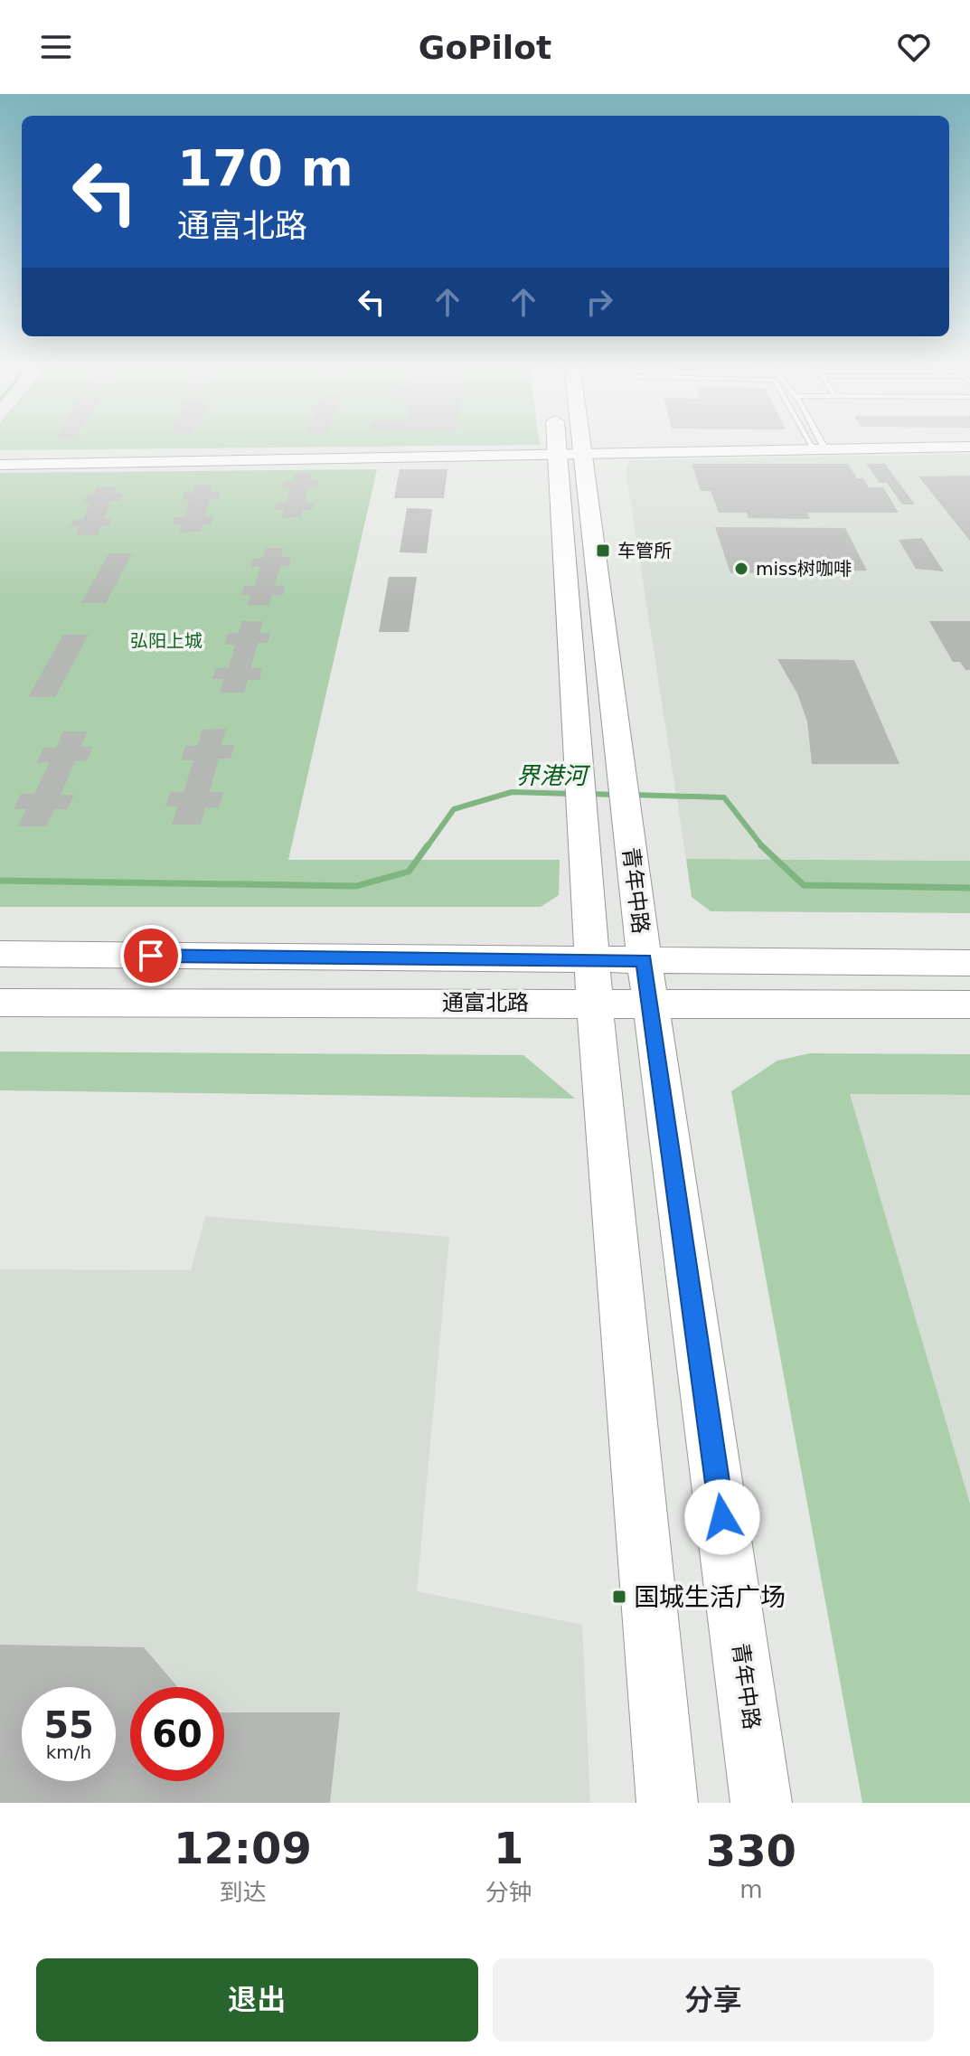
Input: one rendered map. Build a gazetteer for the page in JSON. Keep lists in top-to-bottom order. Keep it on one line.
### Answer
{"streets":{"main road":["青年中路","通富北路"]},"crossings":[["青年中路","通富北路"]],"water":["界港河"],"parks":["弘阳上城"],"places":{"transit":["车管所","国城生活广场"],"other":["miss树咖啡"]},"page":{"header":"GoPilot","turn":["170 m","通富北路"],"speed":"55 km/h","limit":"60","eta":["12:09","到达","1","分钟","330","m"],"buttons":["退出","分享"]}}
